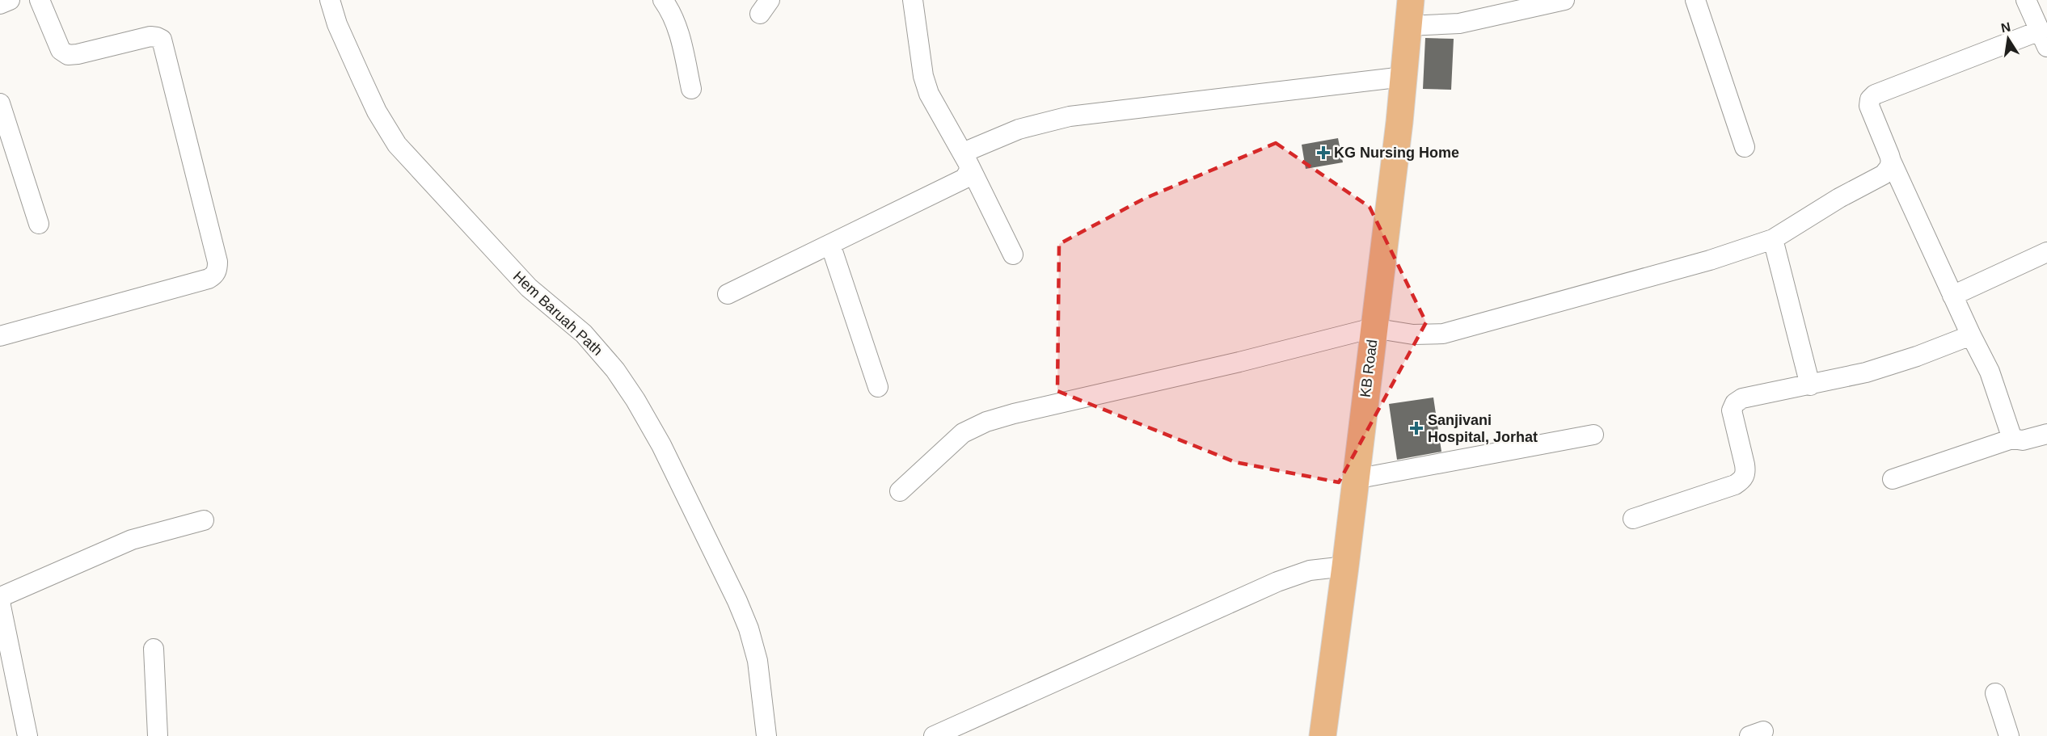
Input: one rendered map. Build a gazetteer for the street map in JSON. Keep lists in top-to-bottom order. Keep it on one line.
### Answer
{"streets":{"main road":["KB Road"],"street":["Hem Baruah Path"]},"places":{"health":["KG Nursing Home","Sanjivani Hospital, Jorhat"]},"north":"top"}
